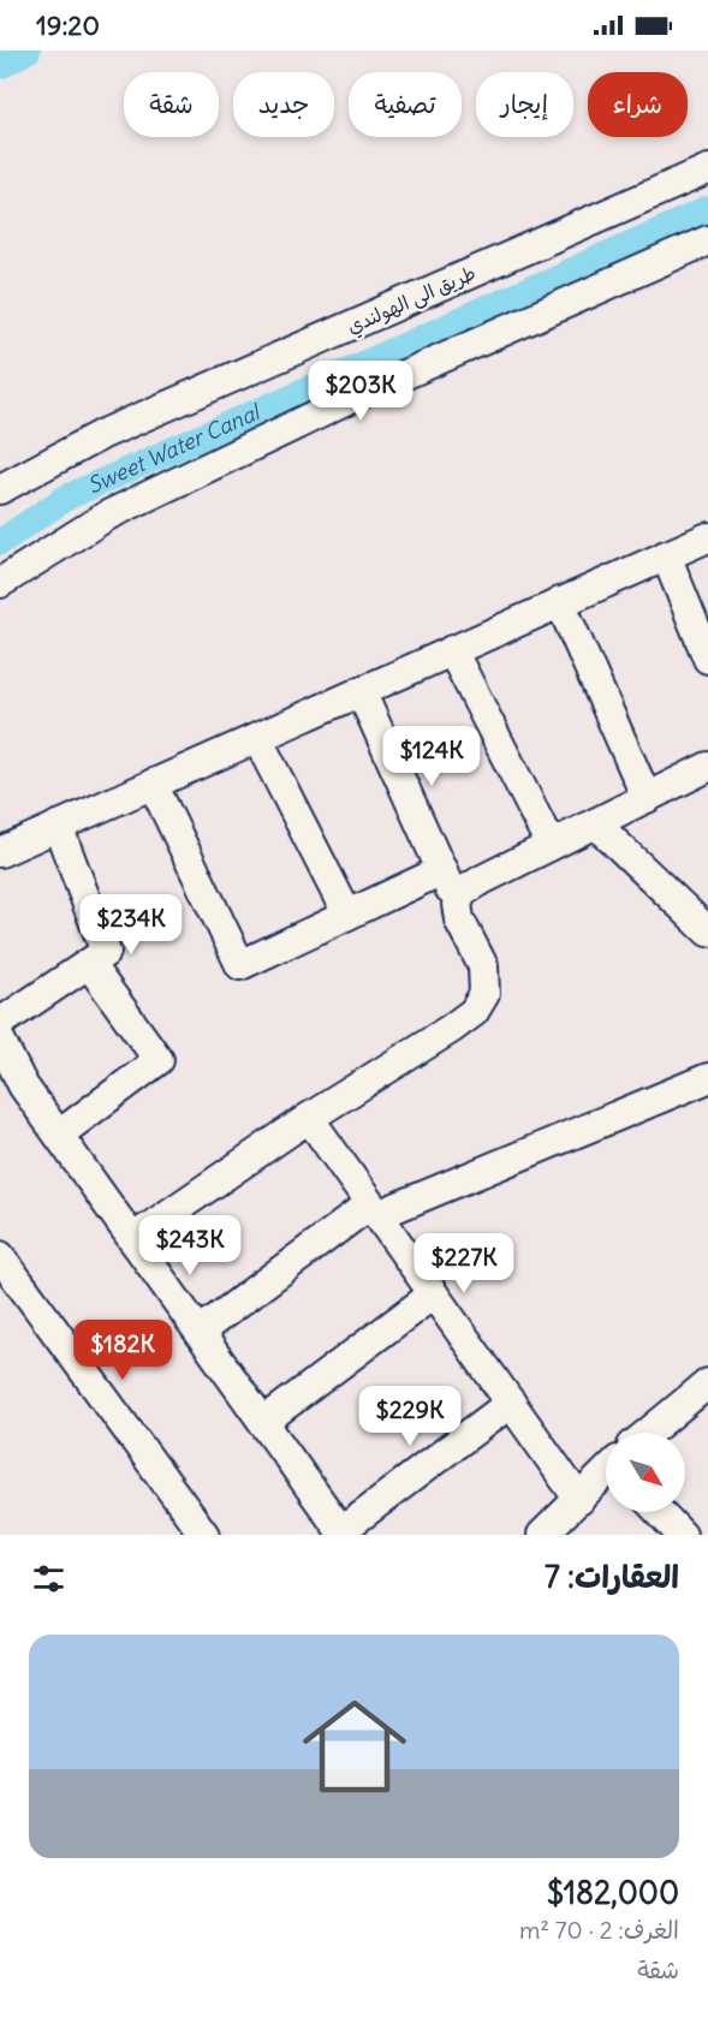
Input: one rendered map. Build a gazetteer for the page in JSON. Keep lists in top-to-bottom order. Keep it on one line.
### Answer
{"streets":{"street":["طريق الى الهولندي"]},"water":["Sweet Water Canal"],"north":"bottom right","page":{"status":"19:20","chip":["شراء","إيجار","تصفية","جديد","شقة"],"price":["$203K","$124K","$234K","$243K","$227K","$182K","$229K"],"heading":"العقارات: 7","list":[{"name":"$182,000","note":"الغرف: 2 · 70 m² · شقة"}]}}
